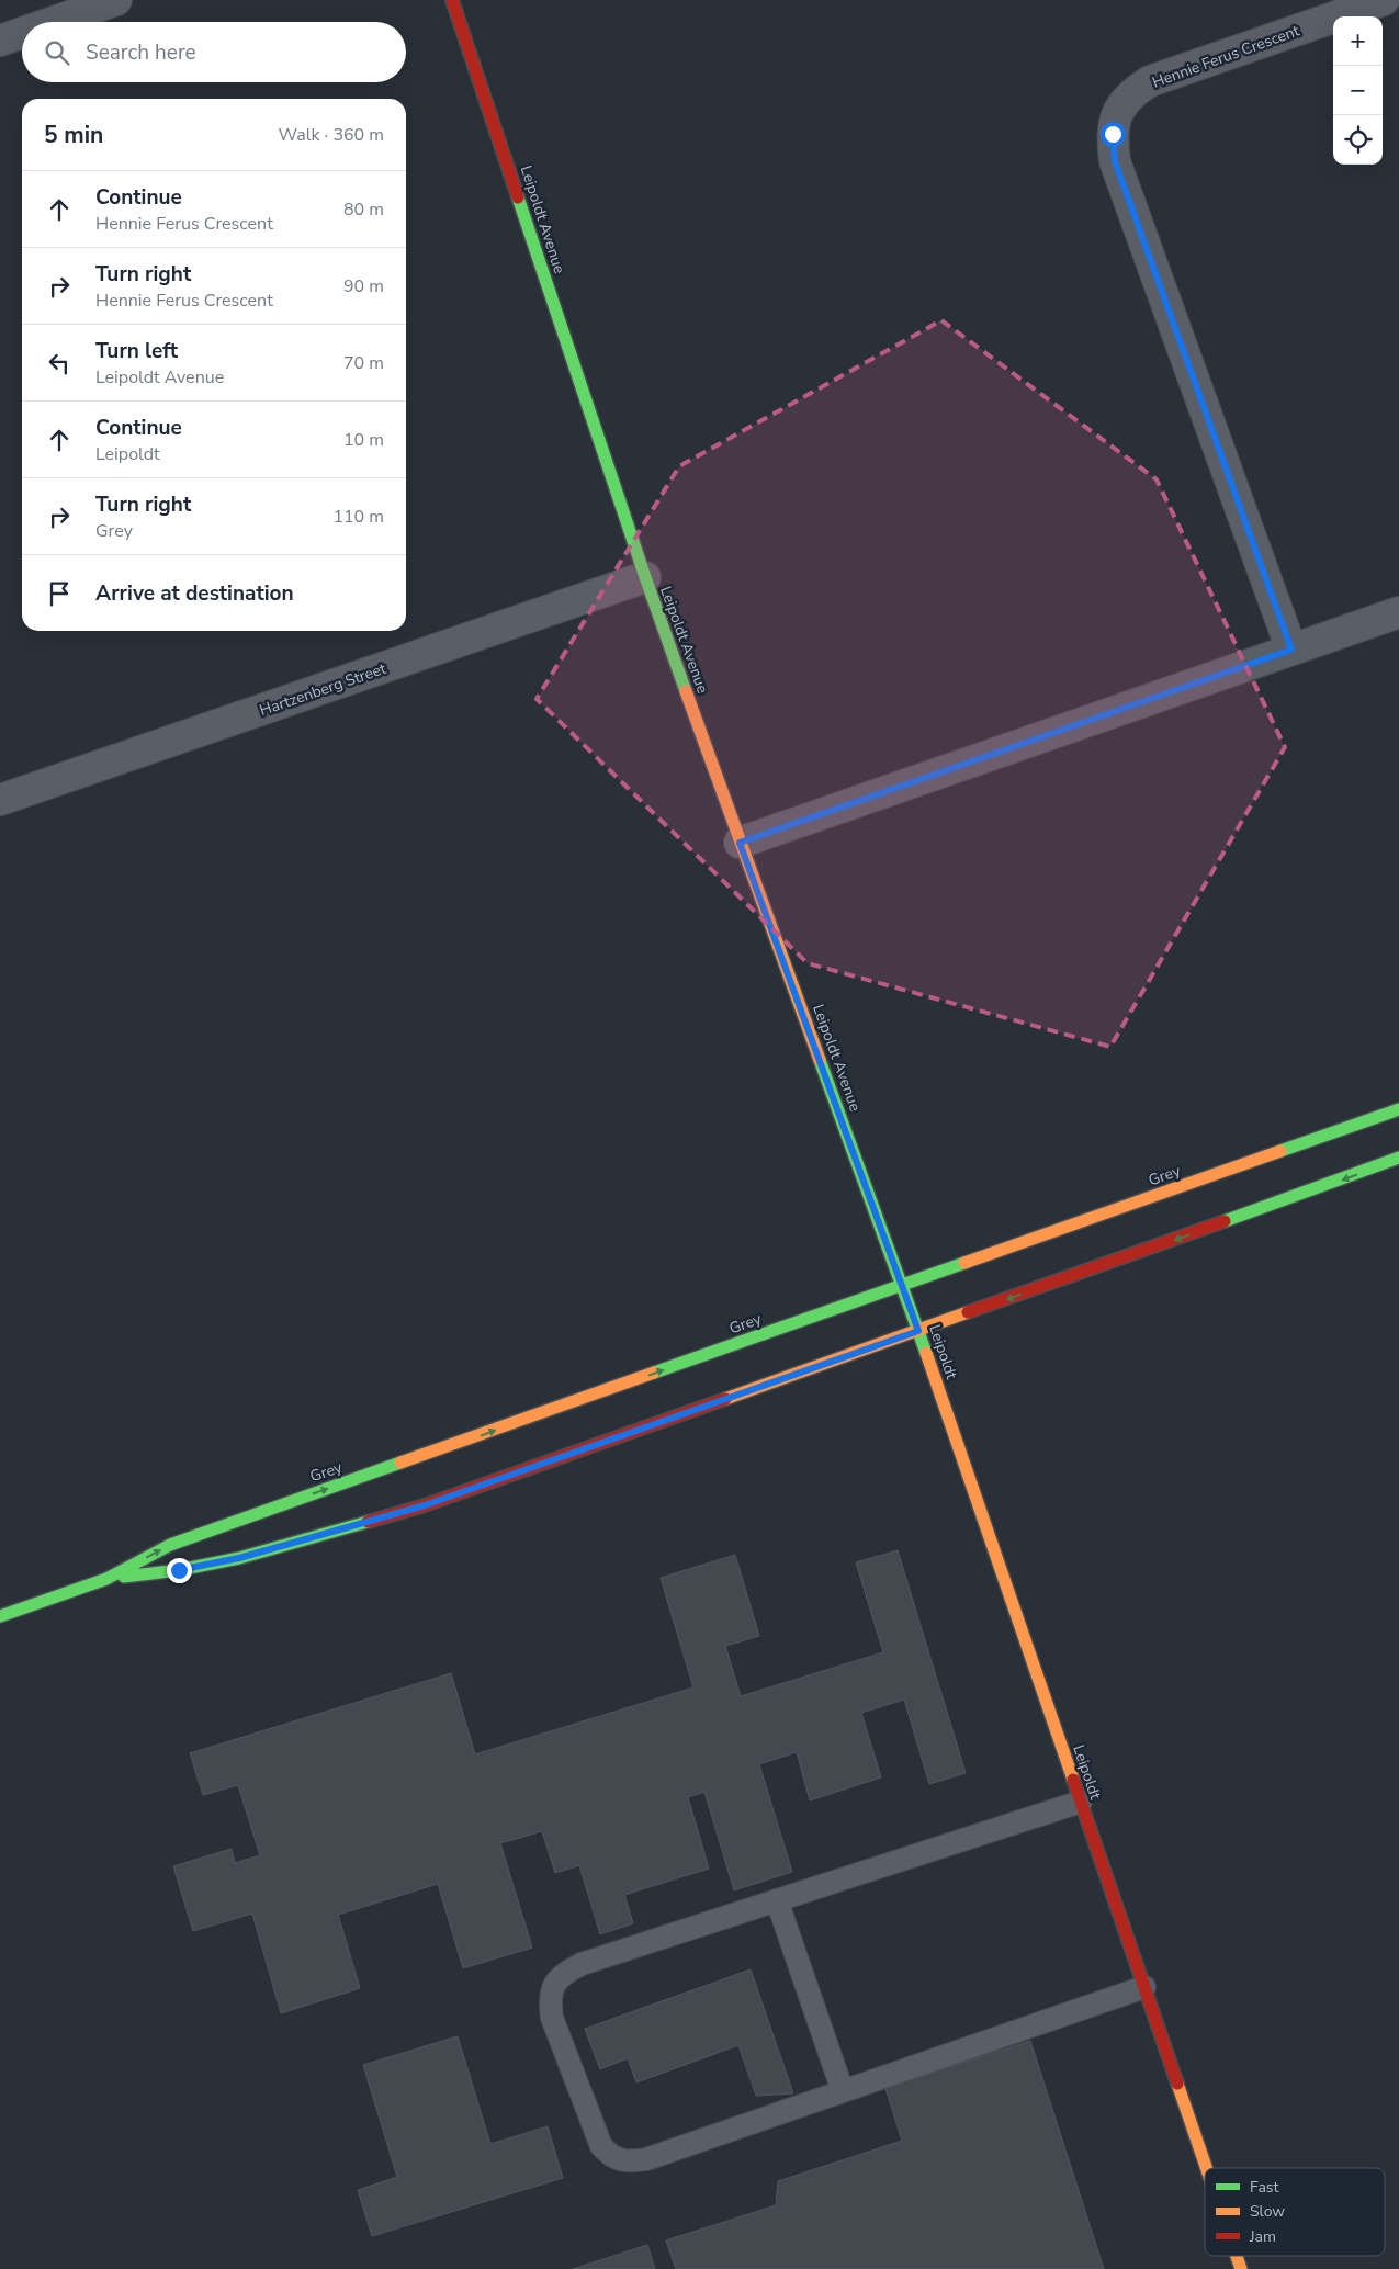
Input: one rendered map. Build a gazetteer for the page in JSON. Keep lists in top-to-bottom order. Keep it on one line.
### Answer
{"streets":{"street":["Hennie Ferus Crescent","Leipoldt Avenue","Hartzenberg Street","Grey","Leipoldt"]},"crossings":[["Leipoldt Avenue","Hartzenberg Street"],["Leipoldt Avenue","Grey"],["Leipoldt Avenue","Leipoldt"],["Grey","Leipoldt"]],"legend":["Fast","Slow","Jam"],"page":{"map_buttons":["+","−"],"search":"Search here","heading":["5 min","Walk · 360 m"],"list":[["Continue","Hennie Ferus Crescent","80 m"],["Turn right","Hennie Ferus Crescent","90 m"],["Turn left","Leipoldt Avenue","70 m"],["Continue","Leipoldt","10 m"],["Turn right","Grey","110 m"],"Arrive at destination"]}}
